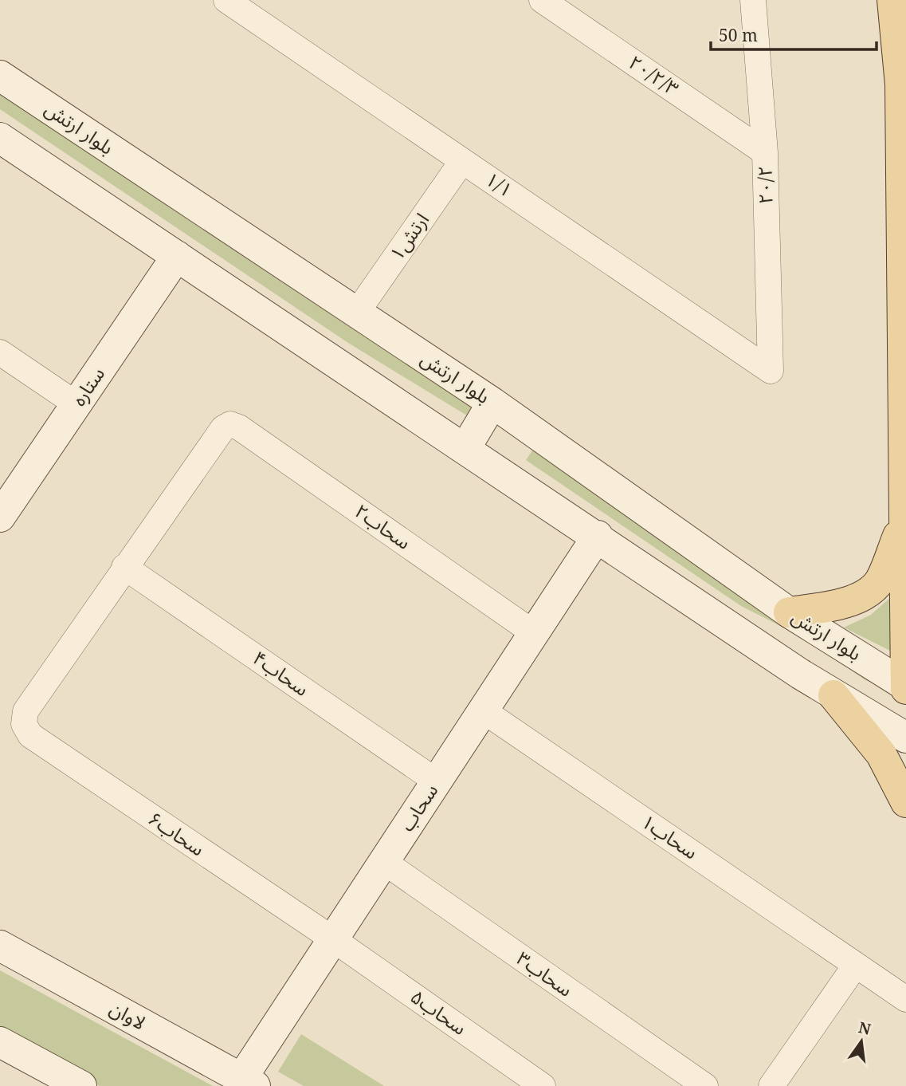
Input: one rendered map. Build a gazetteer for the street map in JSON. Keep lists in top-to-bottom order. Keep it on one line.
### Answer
{"streets":{"main road":["بلوار ارتش","ستاره","سحاب","لاوان"],"street":["۲۰/۲/۳","۱/۱","۲۰/۲","ارتش۱","۲سحاب","۴سحاب","۶سحاب","۱سحاب","۳سحاب","۵سحاب"]},"crossings":[["۲۰/۲/۳","۲۰/۲"],["بلوار ارتش","ارتش۱"],["۱/۱","۲۰/۲"],["۱/۱","ارتش۱"],["۲سحاب","۴سحاب"],["۲سحاب","سحاب"],["۲سحاب","۶سحاب"],["۴سحاب","سحاب"],["۴سحاب","۶سحاب"],["سحاب","۶سحاب"],["سحاب","۱سحاب"],["سحاب","۳سحاب"],["سحاب","۵سحاب"],["سحاب","لاوان"],["۶سحاب","۵سحاب"]],"scale_bar":"50 m","north":"top"}
